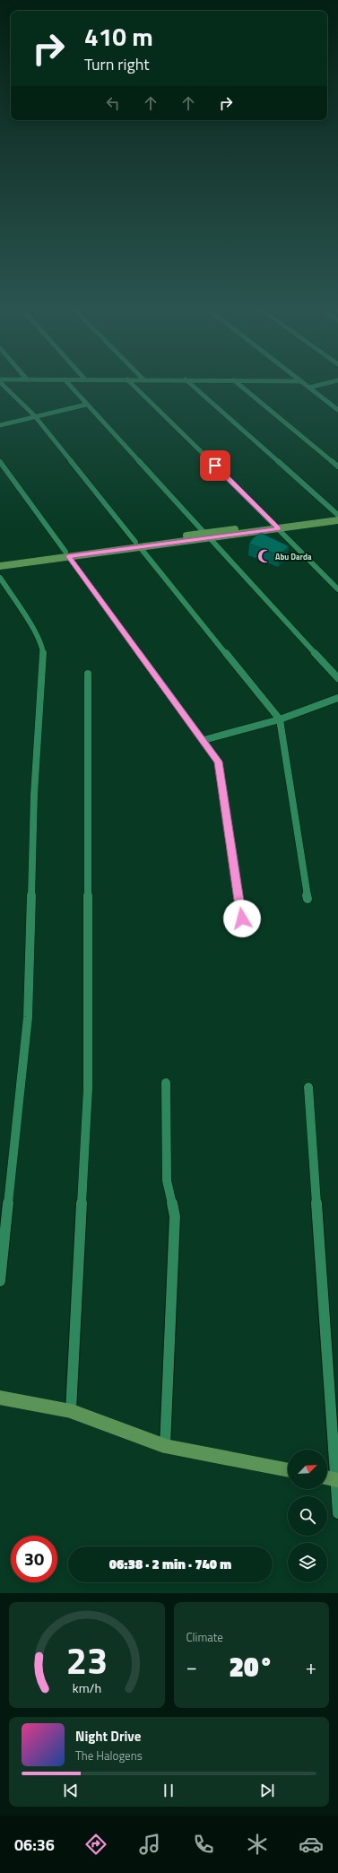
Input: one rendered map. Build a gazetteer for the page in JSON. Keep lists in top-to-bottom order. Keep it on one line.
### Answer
{"places":{"mosque":["Abu Darda"]},"north":"top right","page":{"turn":["410 m","Turn right"],"limit":"30","trip":"06:38 · 2 min · 740 m","tile":"Climate","heat":["−","20°","+"],"song":["Night Drive","The Halogens"],"tabs":"06:36","gauge":["23","km/h"]}}
